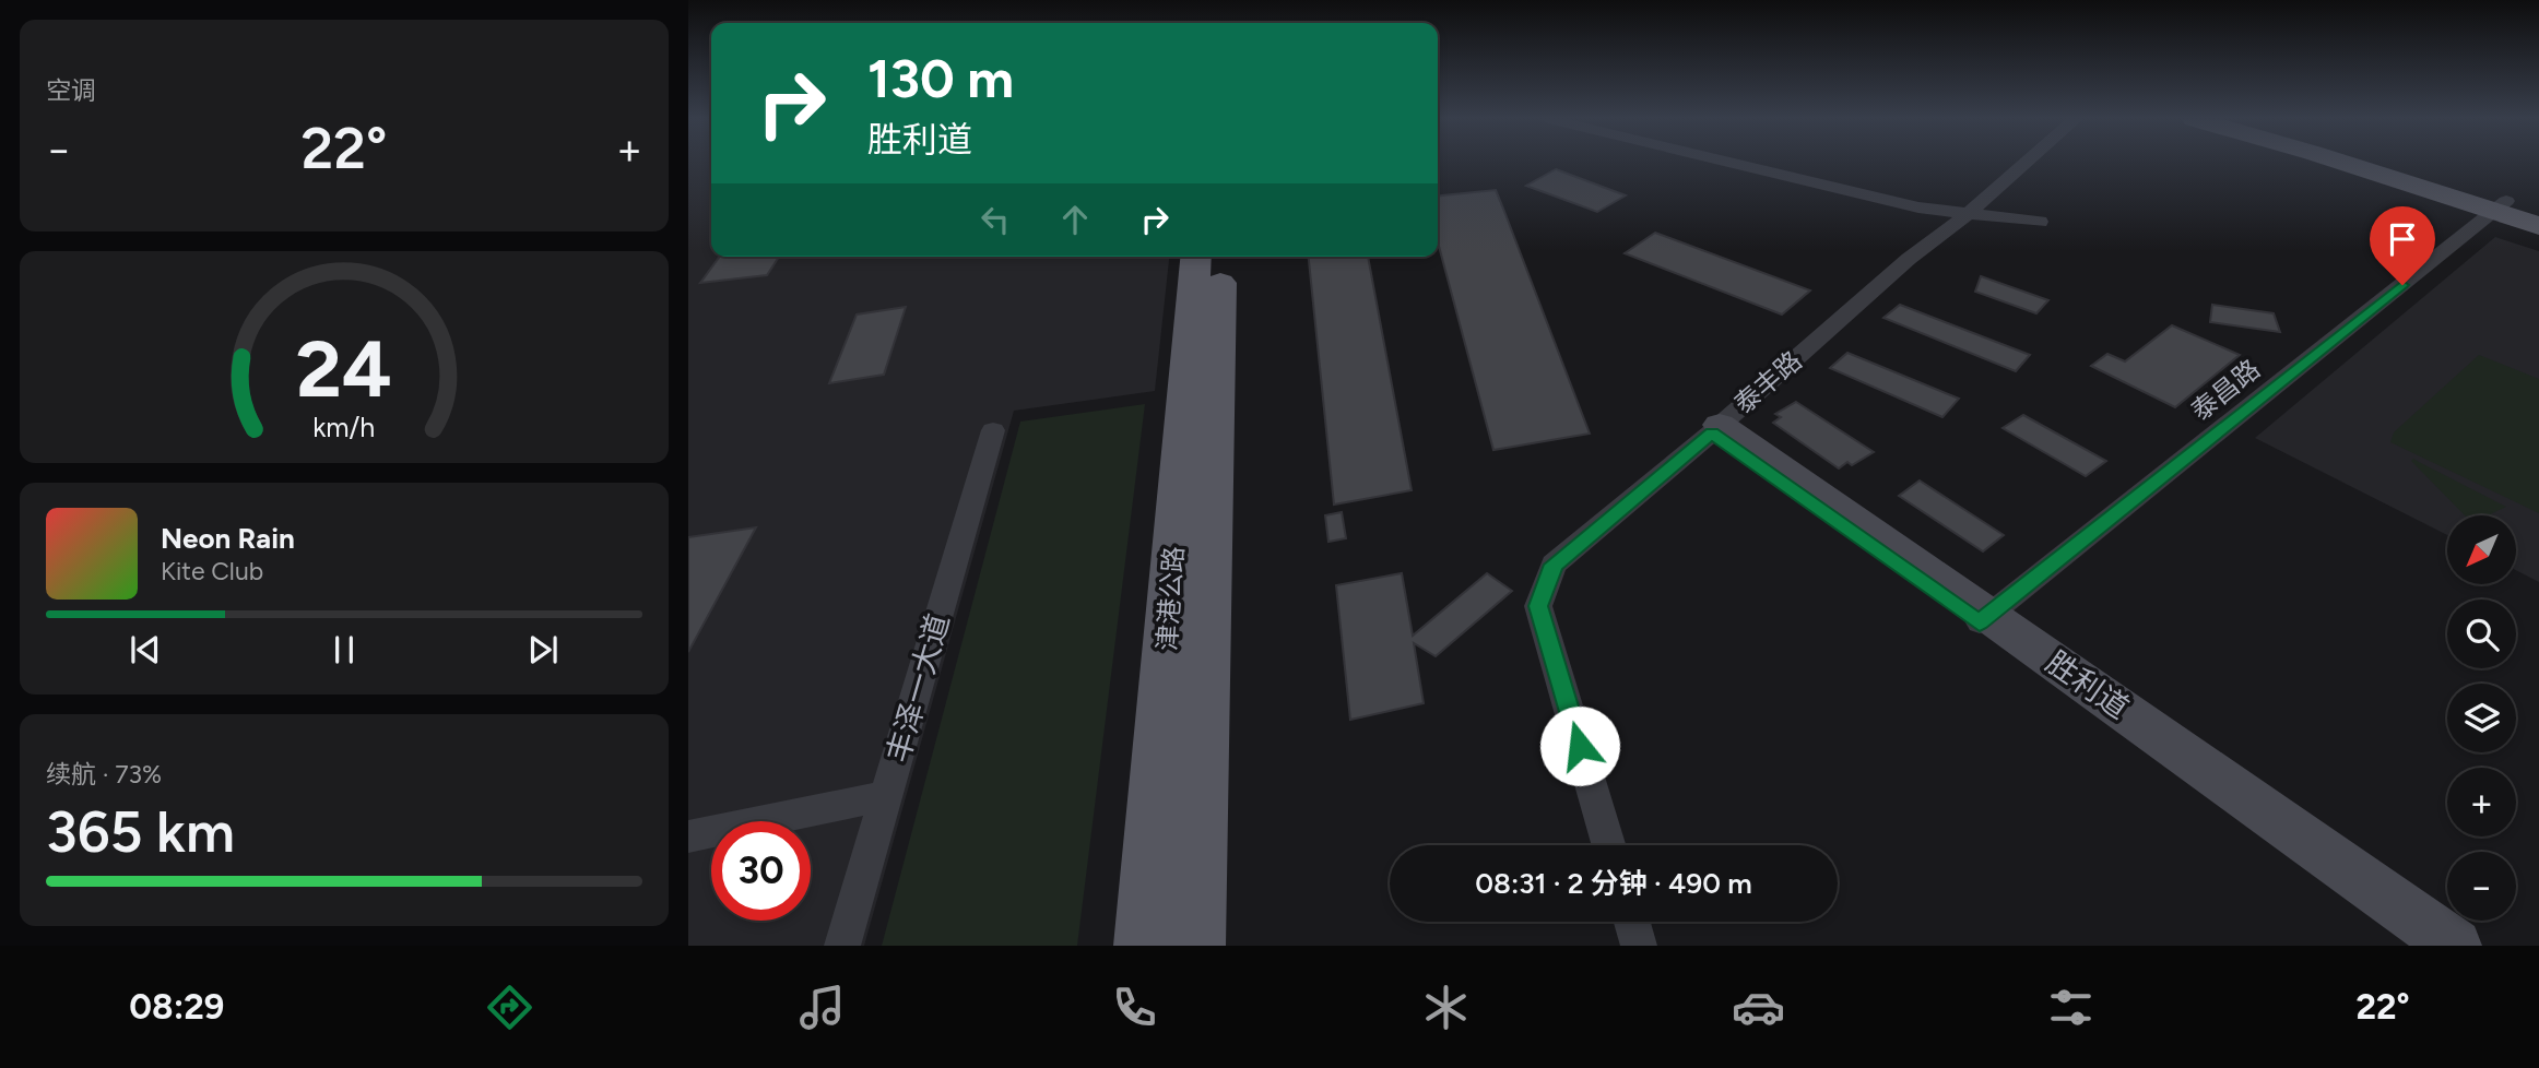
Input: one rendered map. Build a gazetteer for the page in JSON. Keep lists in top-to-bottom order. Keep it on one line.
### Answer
{"streets":{"main road":["津港公路"],"street":["泰丰路","泰昌路","胜利道","丰泽一大道"]},"crossings":[["泰丰路","胜利道"],["泰昌路","胜利道"]],"north":"bottom left","page":{"tile":["空调",["续航 · 73%","365 km"]],"turn":["130 m","胜利道"],"heat":["−","22°","+"],"song":["Neon Rain","Kite Club"],"map_buttons":["+","−"],"limit":"30","trip":"08:31 · 2 分钟 · 490 m","tabs":["08:29","22°"],"gauge":["24","km/h"]}}
